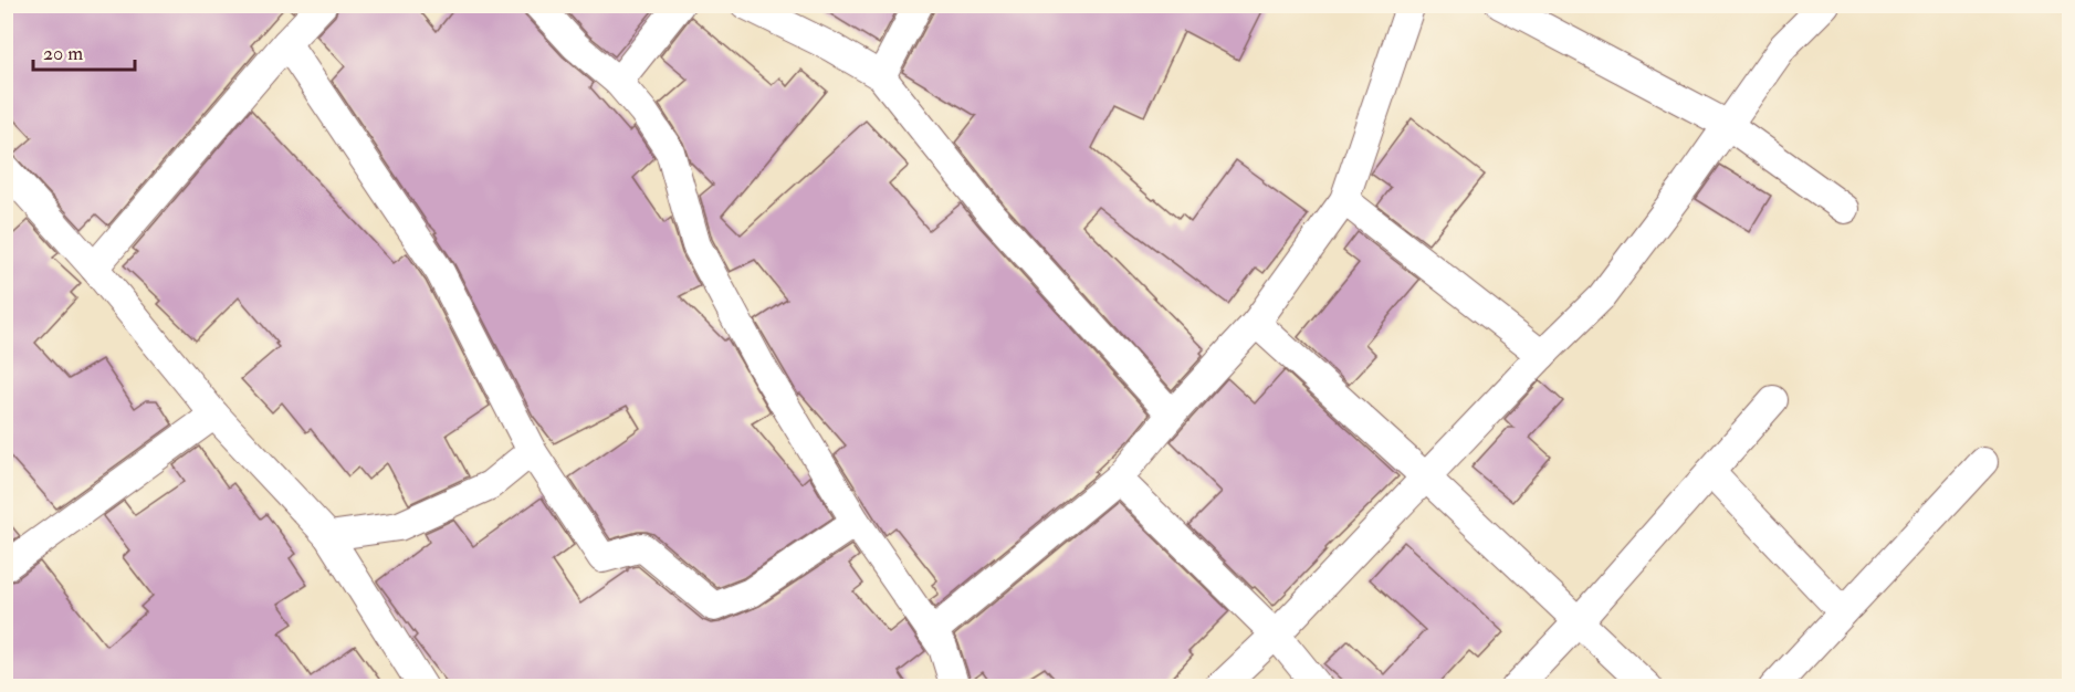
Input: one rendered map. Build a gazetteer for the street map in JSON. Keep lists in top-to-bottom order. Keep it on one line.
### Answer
{"scale_bar":"20 m"}
